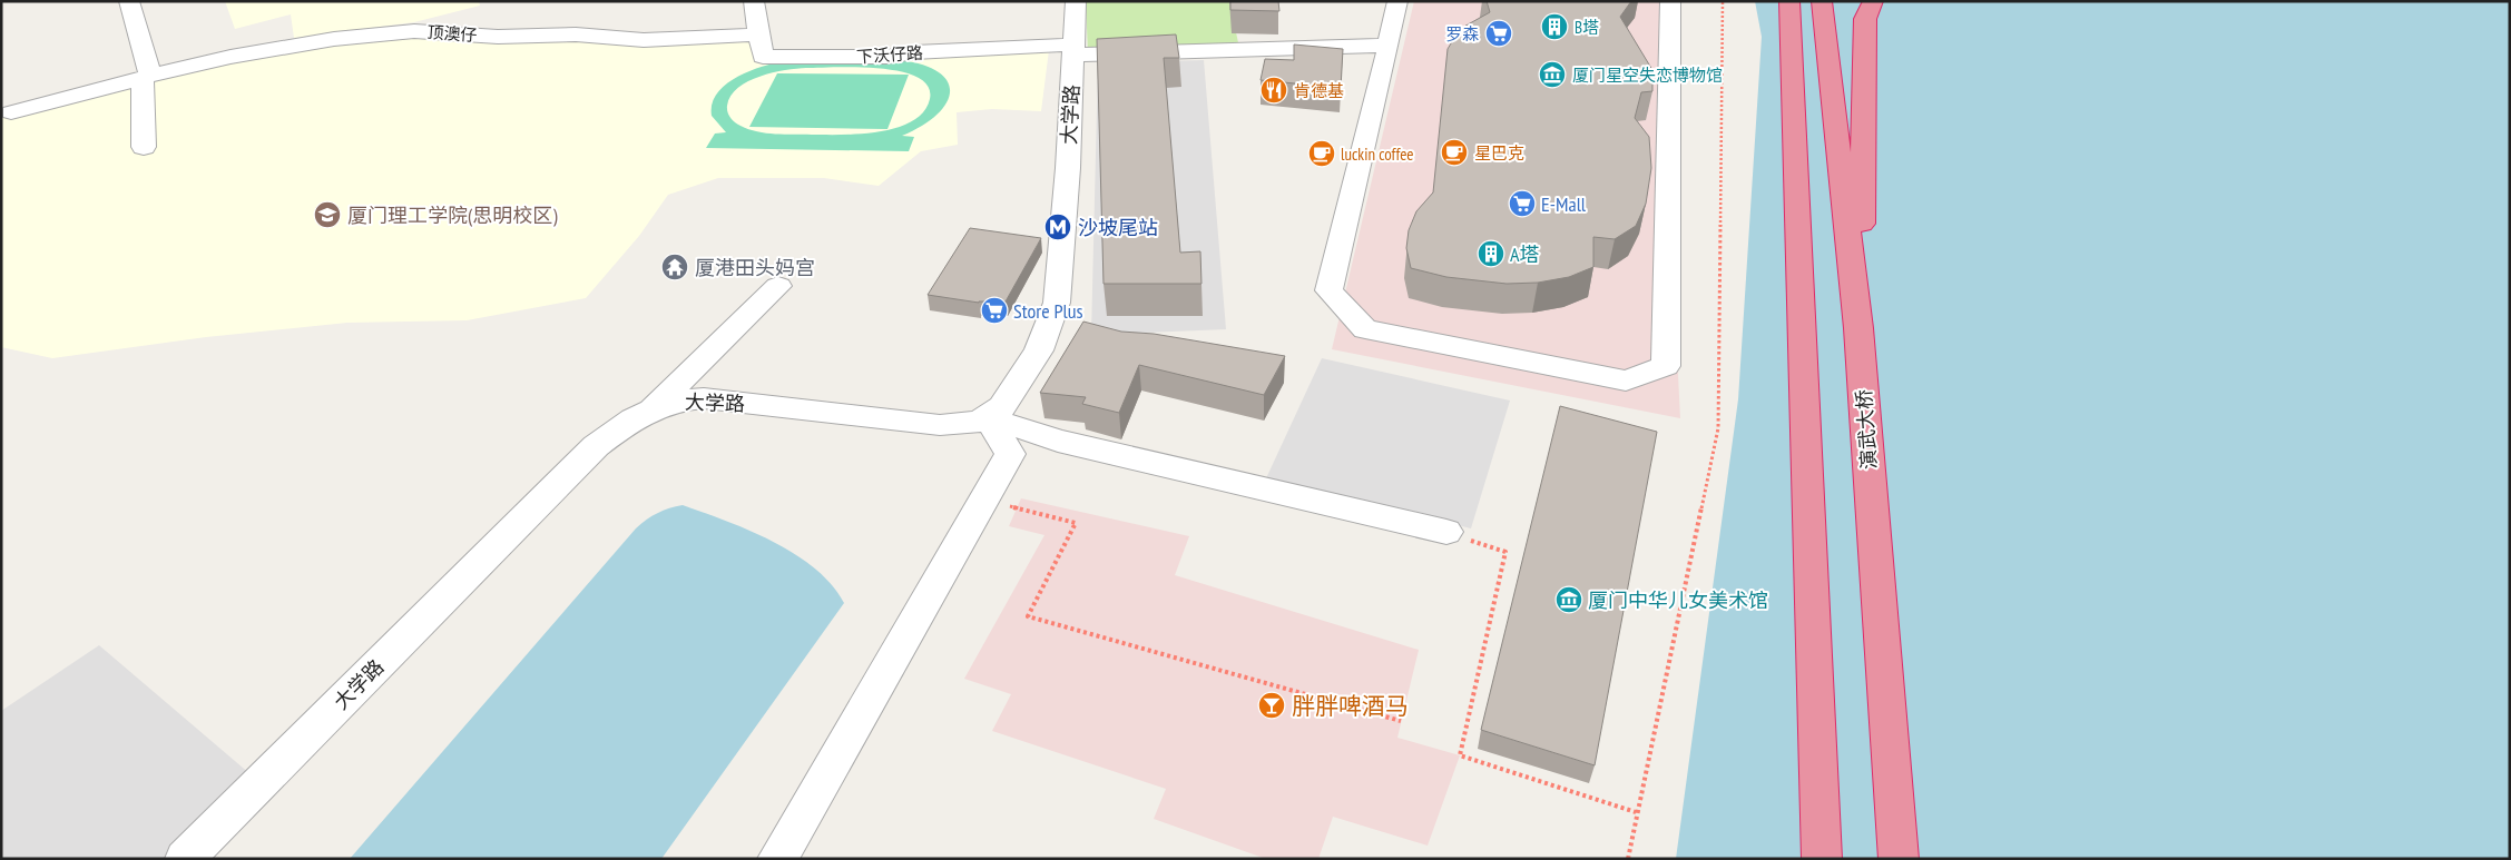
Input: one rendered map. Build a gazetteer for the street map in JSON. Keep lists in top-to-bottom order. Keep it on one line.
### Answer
{"streets":{"highway":["演武大桥"],"street":["顶澳仔","下沃仔路","大学路"]},"crossings":[["顶澳仔","下沃仔路"],["下沃仔路","大学路"]],"places":{"building":["B塔","A塔"],"supermarket":["罗森","E-Mall","Store Plus"],"museum":["厦门星空失恋博物馆","厦门中华儿女美术馆"],"restaurant":["肯德基"],"cafe":["星巴克","luckin coffee"],"school or university":["厦门理工学院(思明校区)"],"metro station":["沙坡尾站"],"temple":["厦港田头妈宫"],"bar":["胖胖啤酒马"]}}
